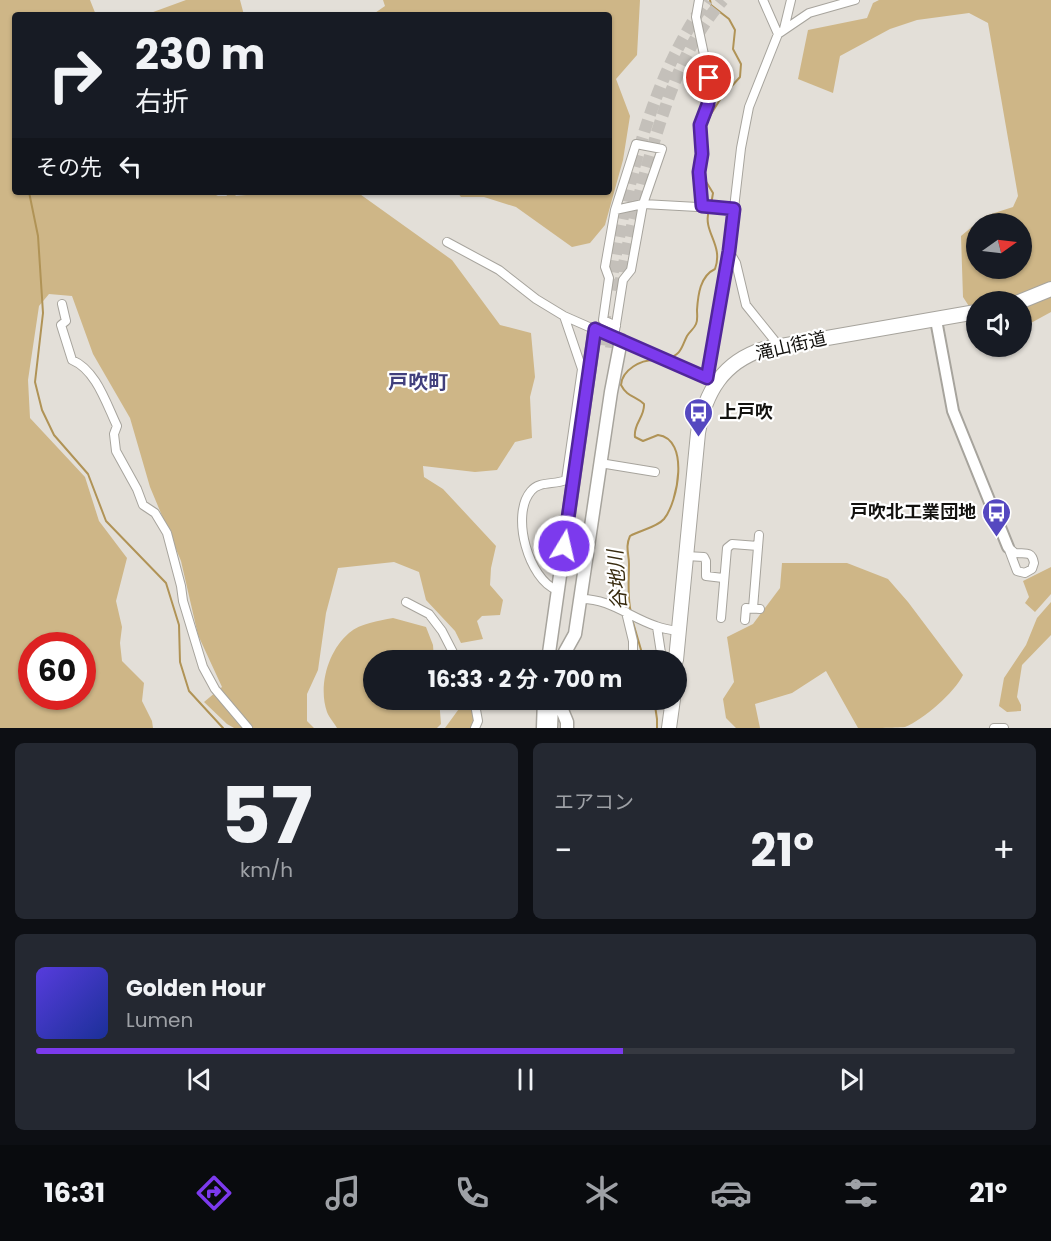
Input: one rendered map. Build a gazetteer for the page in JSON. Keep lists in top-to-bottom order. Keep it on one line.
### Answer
{"streets":{"highway":["滝山街道"]},"districts":["戸吹町"],"water":["谷地川"],"places":{"bus stop":["上戸吹","戸吹北工業団地"]},"north":"right","page":{"turn":["230 m","右折"],"then":"その先","limit":"60","trip":"16:33 · 2 分 · 700 m","tile":[["57","km/h"],"エアコン"],"heat":["−","21°","+"],"song":["Golden Hour","Lumen"],"tabs":["16:31","21°"]}}
